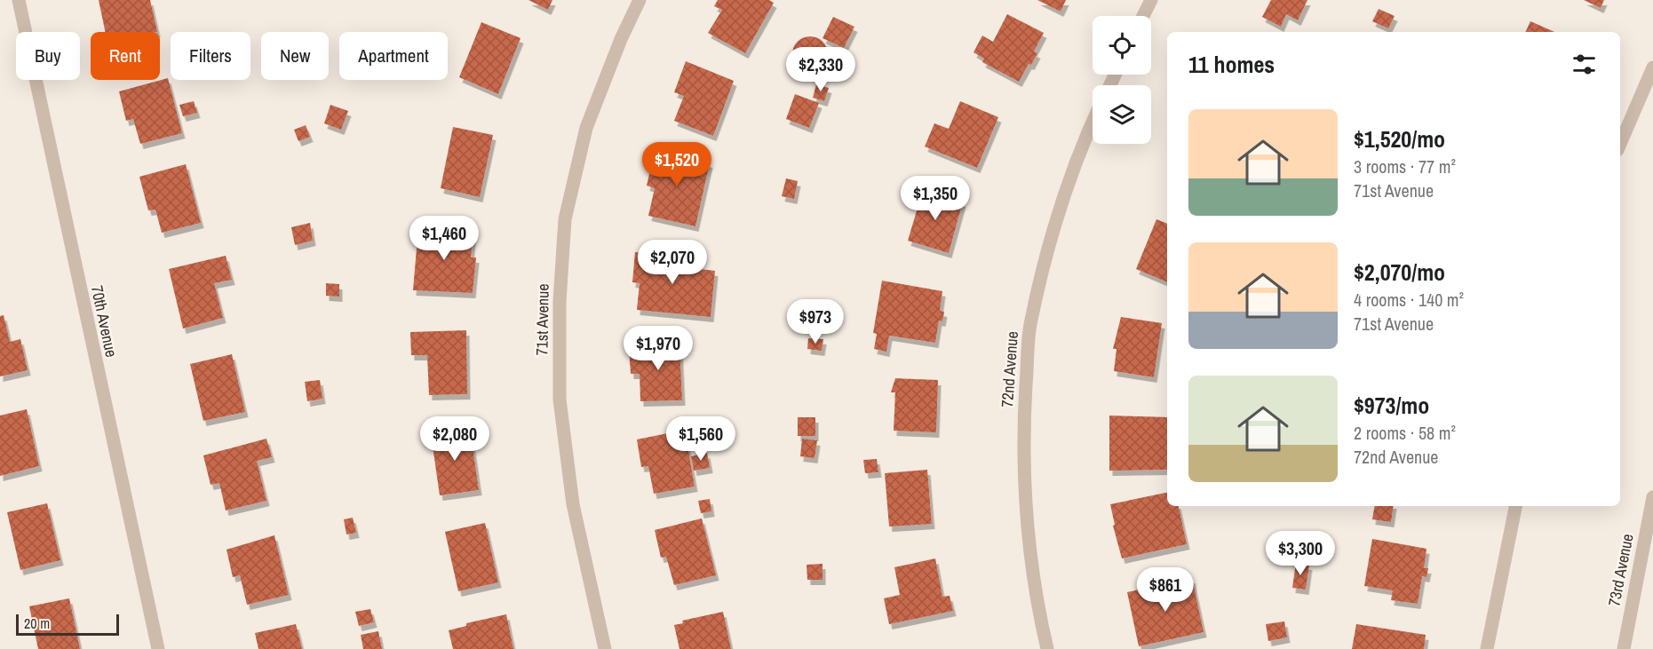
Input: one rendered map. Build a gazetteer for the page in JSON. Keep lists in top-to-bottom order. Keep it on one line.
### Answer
{"streets":{"street":["71st Avenue","70th Avenue","72nd Avenue","73rd Avenue"]},"scale_bar":"20 m","page":{"chip":["Buy","Rent","Filters","New","Apartment"],"heading":"11 homes","price":["$2,330","$1,520","$1,350","$1,460","$2,070","$973","$1,970","$2,080","$1,560","$3,300","$861"],"list":[{"name":"$1,520/mo","note":"3 rooms · 77 m² · 71st Avenue"},{"name":"$2,070/mo","note":"4 rooms · 140 m² · 71st Avenue"},{"name":"$973/mo","note":"2 rooms · 58 m² · 72nd Avenue"}],"scale":"20 m"}}
